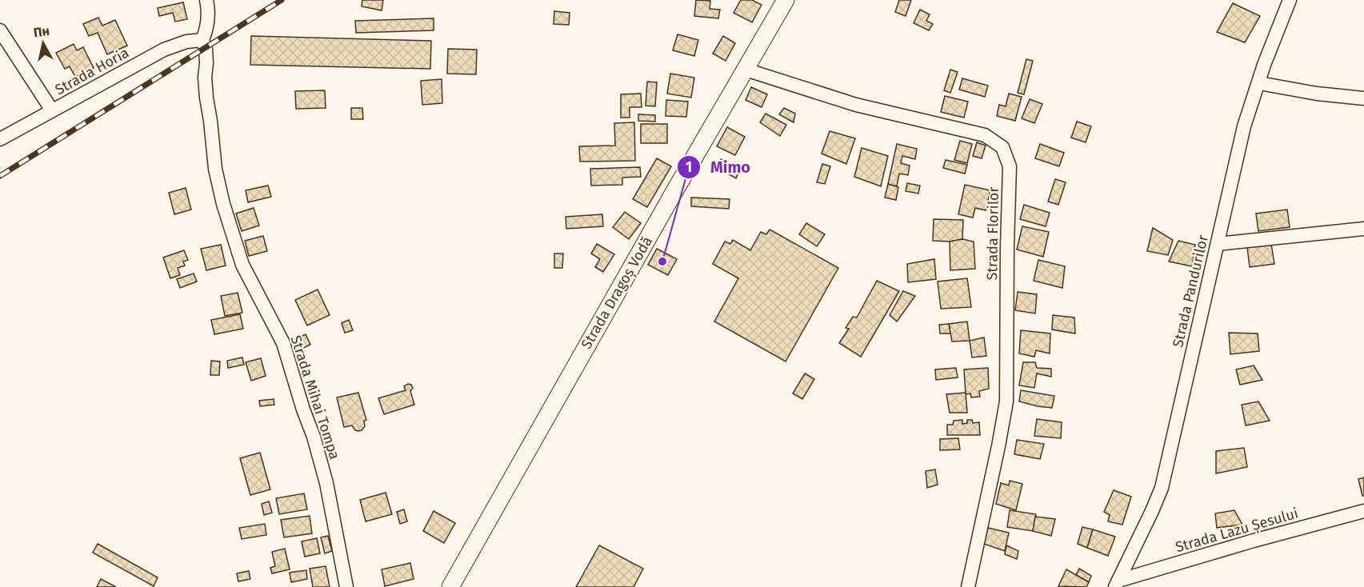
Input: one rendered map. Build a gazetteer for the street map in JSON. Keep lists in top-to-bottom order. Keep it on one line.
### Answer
{"streets":{"main road":["Strada Dragoș Vodă"],"street":["Strada Horia","Strada Florilor","Strada Pandurilor","Strada Mihai Tompa","Strada Lazu Șesului"]},"crossings":[["Strada Horia","Strada Mihai Tompa"],["Strada Florilor","Strada Dragoș Vodă"],["Strada Pandurilor","Strada Lazu Șesului"]],"places":["Mimo"],"north":"top"}
